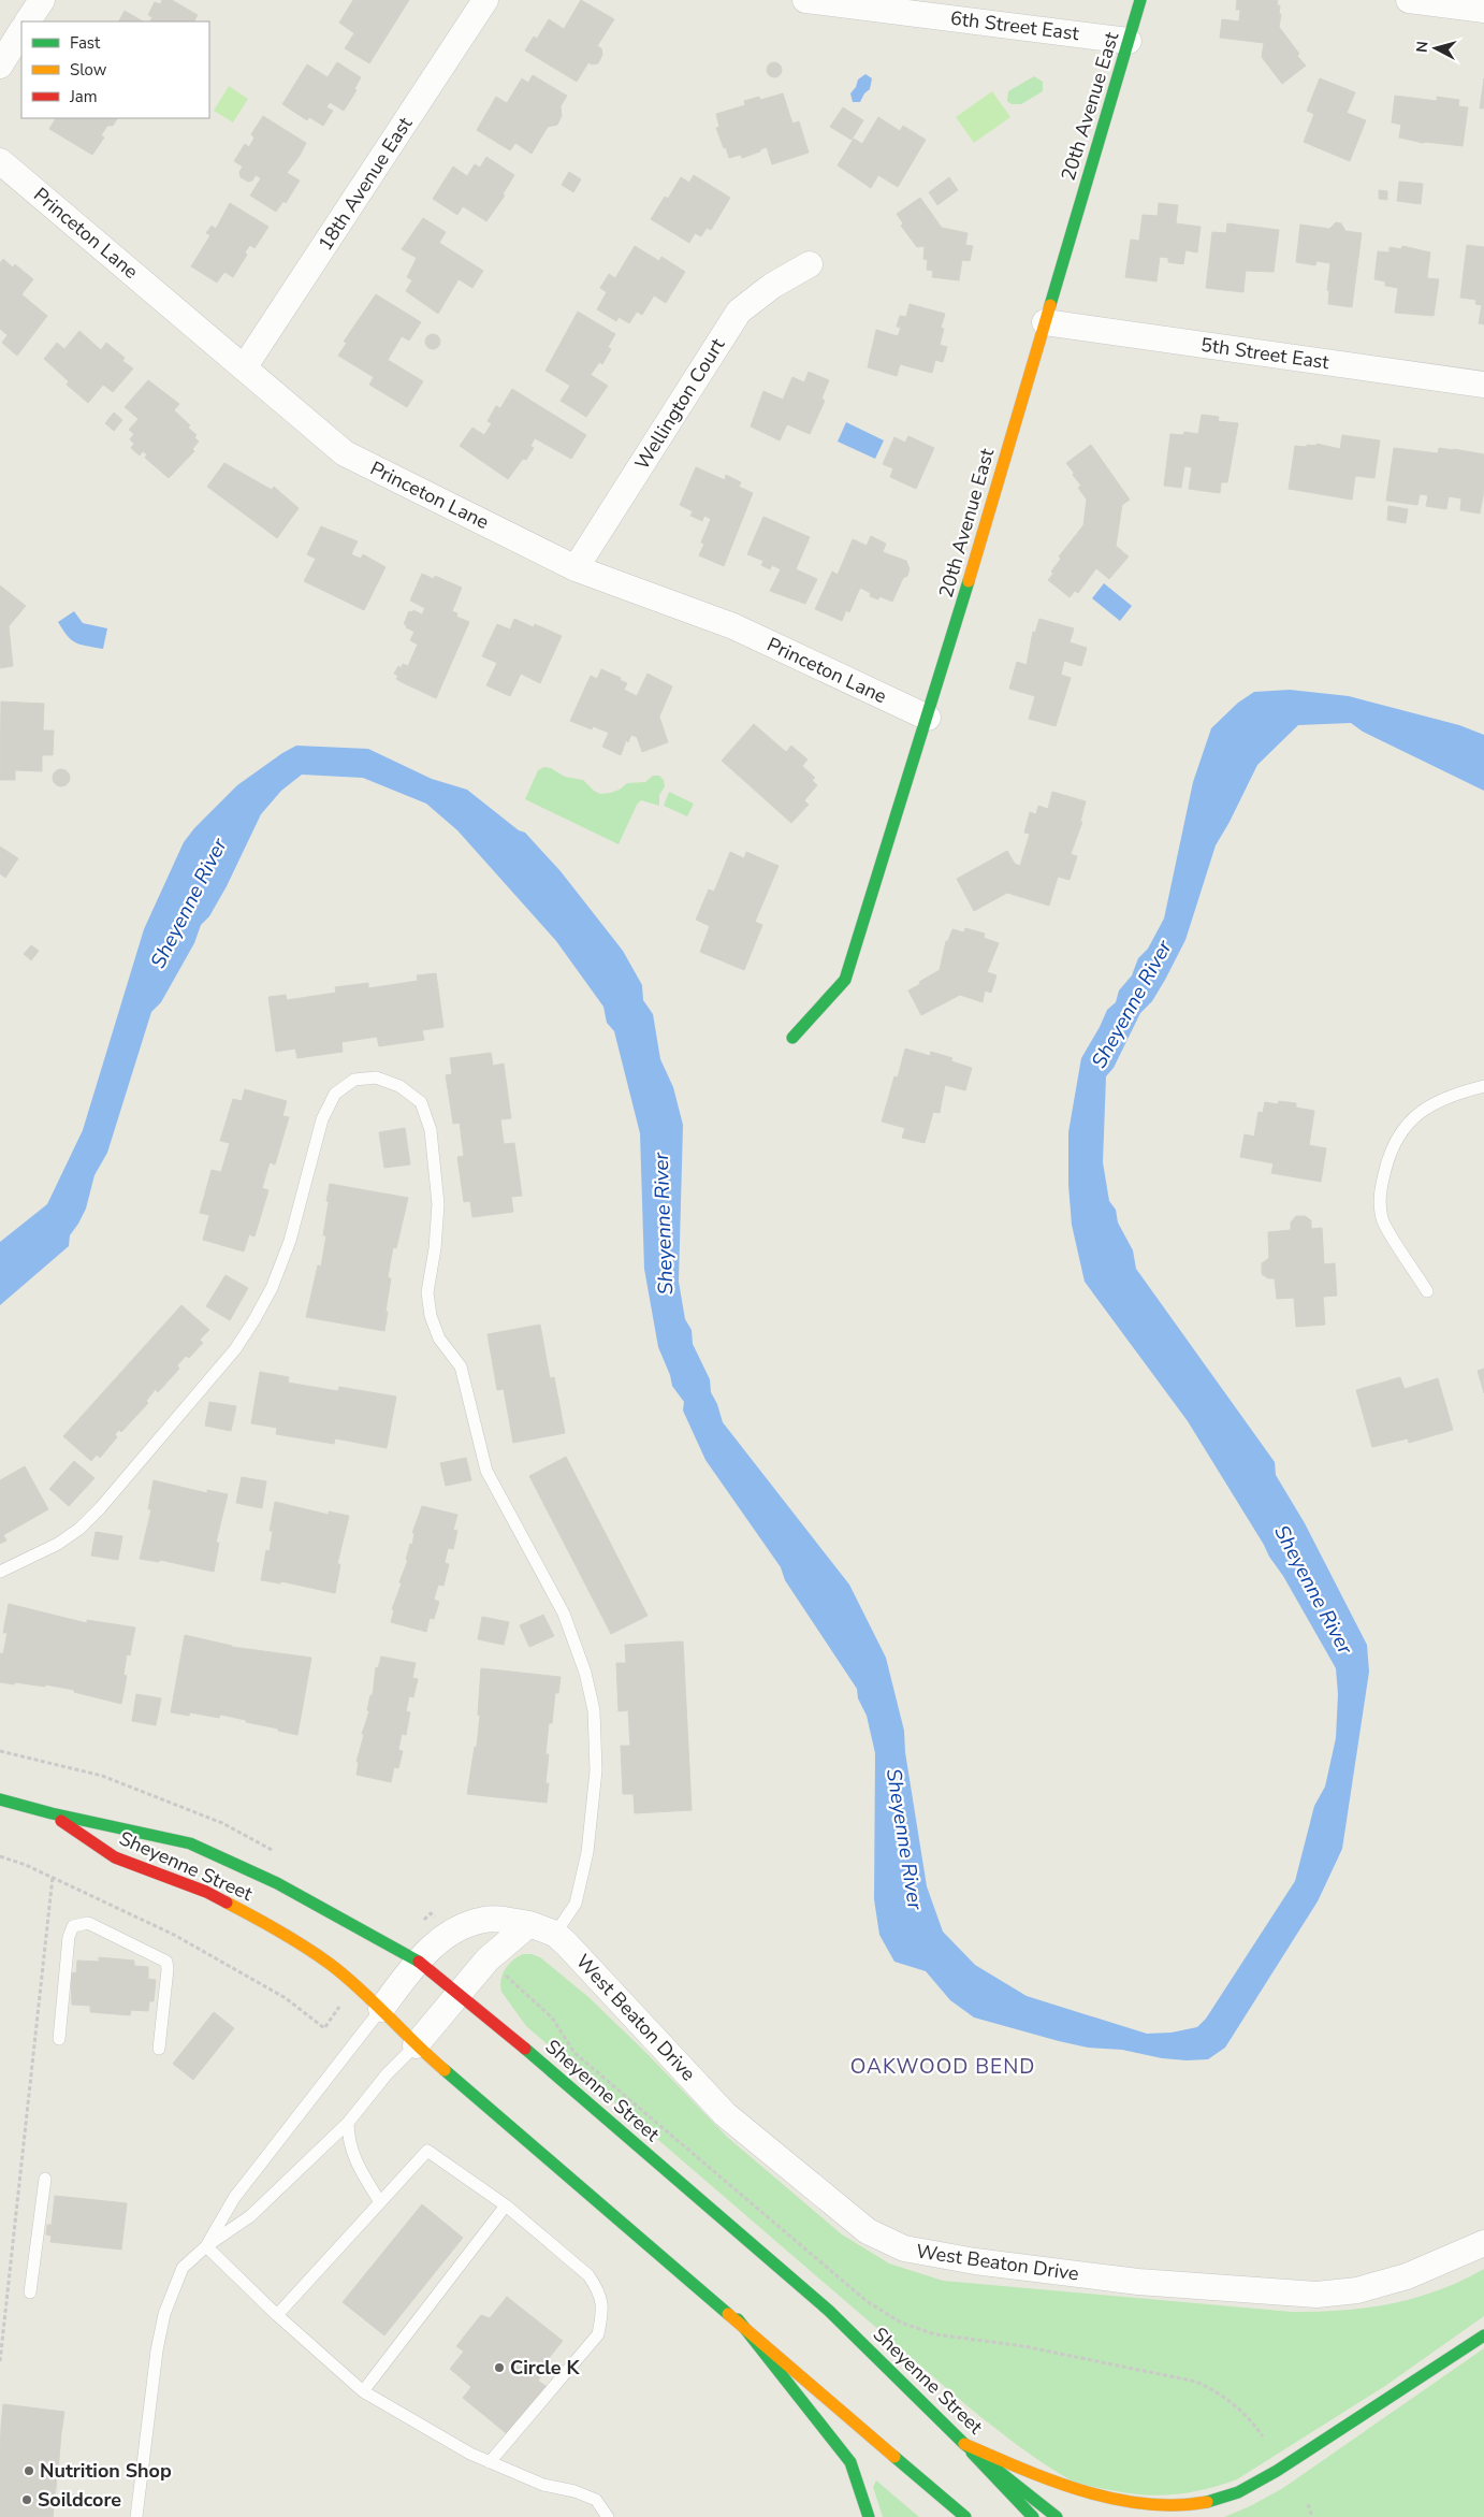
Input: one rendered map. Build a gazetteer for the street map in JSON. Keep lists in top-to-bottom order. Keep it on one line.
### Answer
{"streets":{"main road":["20th Avenue East","Sheyenne Street"],"street":["6th Street East","18th Avenue East","Princeton Lane","5th Street East","Wellington Court","West Beaton Drive"]},"crossings":[["6th Street East","20th Avenue East"],["20th Avenue East","Princeton Lane"],["20th Avenue East","5th Street East"],["18th Avenue East","Princeton Lane"],["Princeton Lane","Wellington Court"],["Sheyenne Street","West Beaton Drive"]],"districts":["OAKWOOD BEND"],"water":["Sheyenne River"],"places":["Circle K","Nutrition Shop","Soildcore"],"legend":["Fast","Slow","Jam"],"north":"left"}
